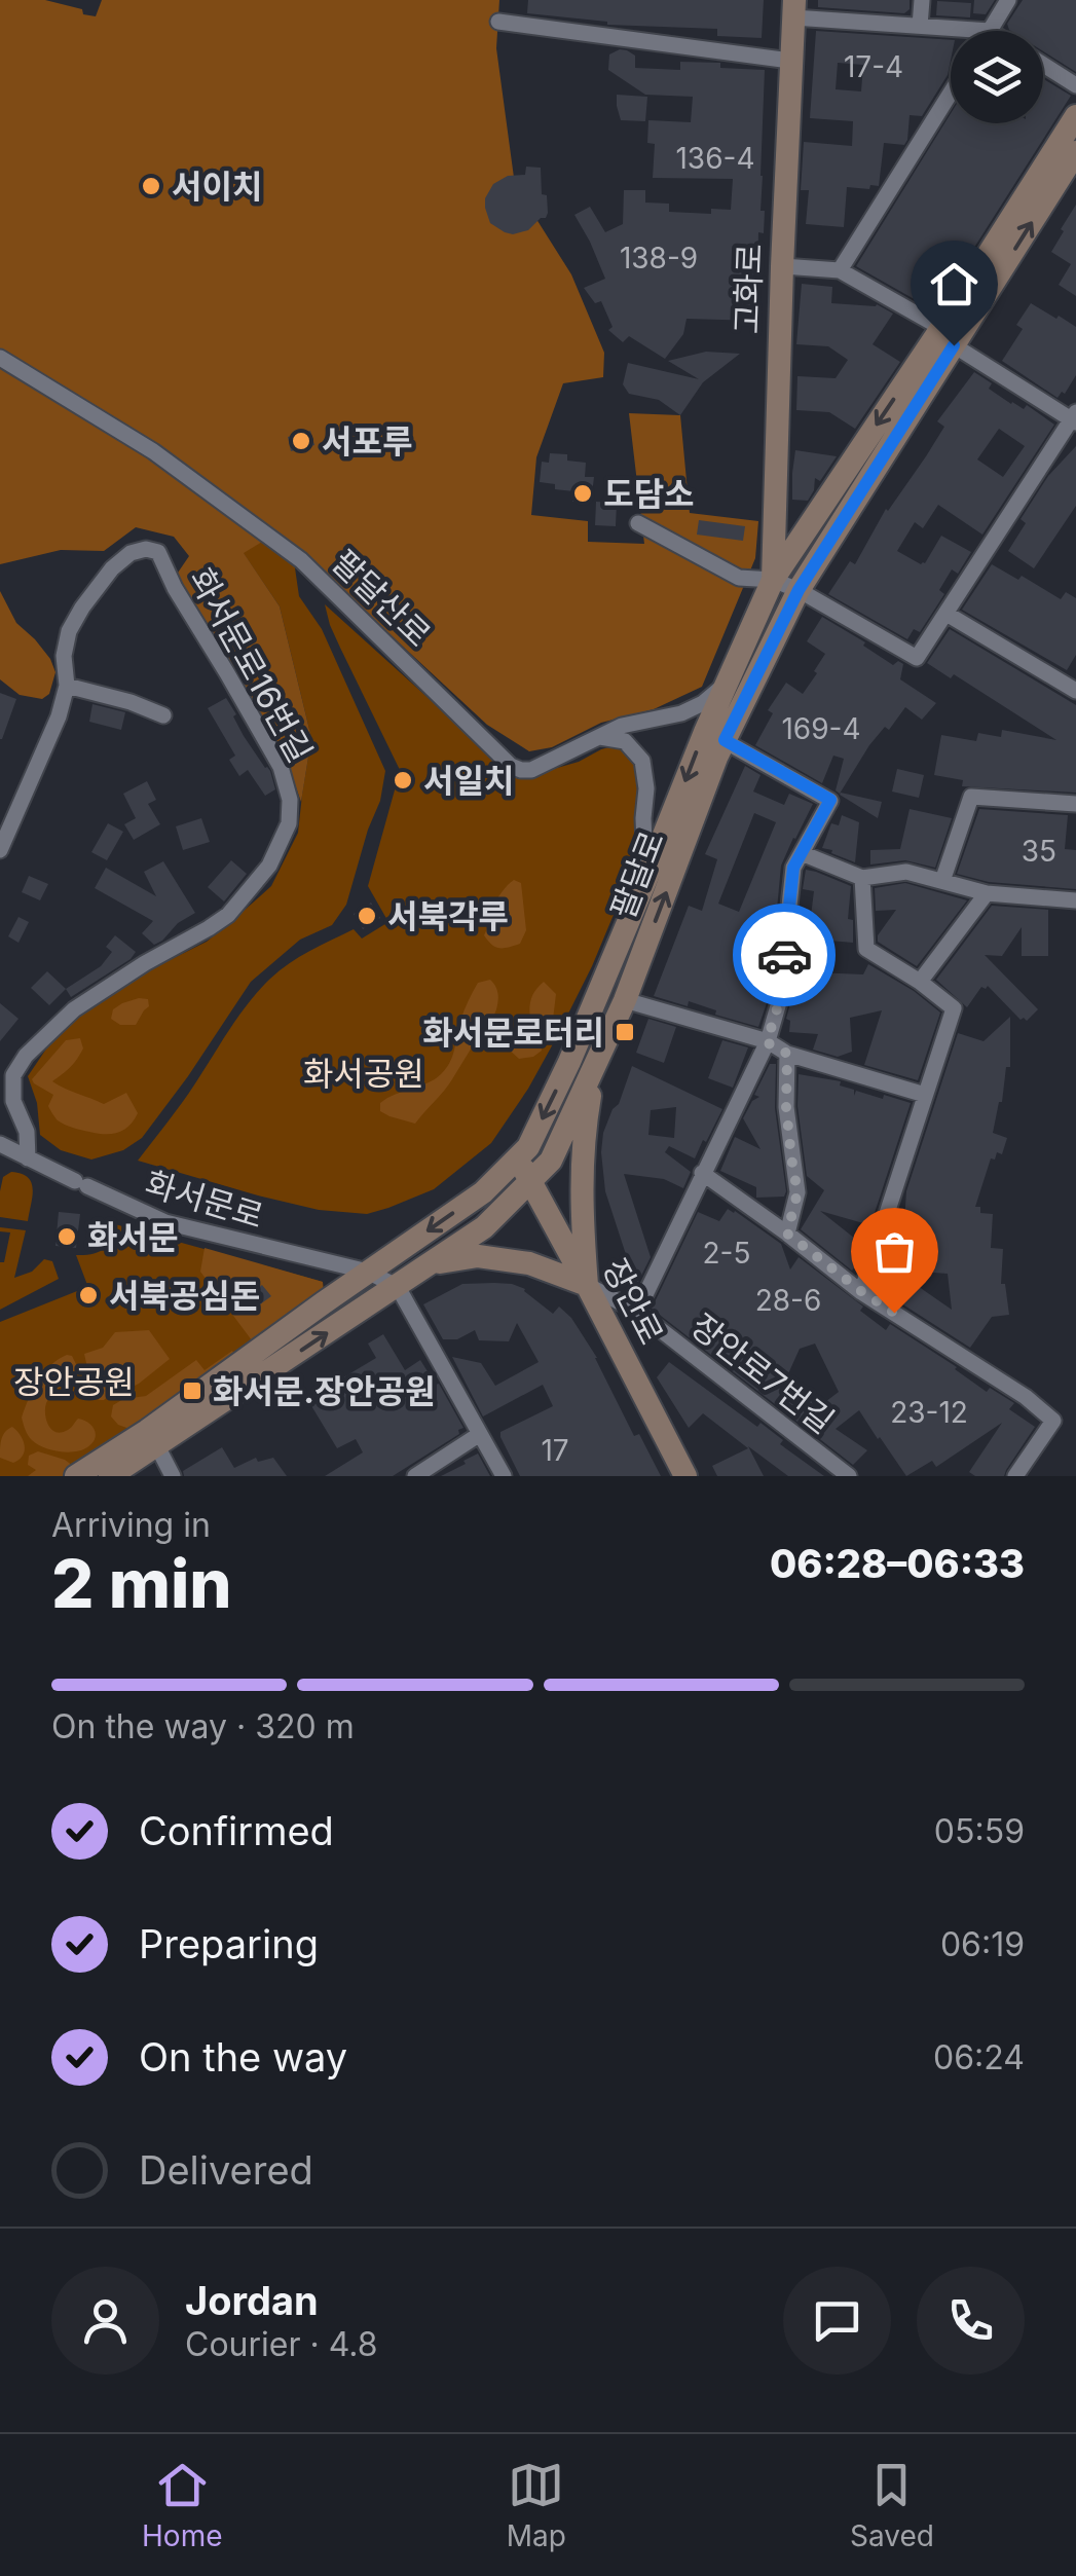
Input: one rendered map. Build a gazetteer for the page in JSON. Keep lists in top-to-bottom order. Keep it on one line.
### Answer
{"streets":{"main road":["고화로","팔달로","장안로"],"street":["팔달산로","화서문로16번길","화서문로","장안로7번길"]},"crossings":[["고화로","팔달로"],["팔달산로","팔달로"],["화서문로16번길","화서문로"],["팔달로","화서문로"],["팔달로","장안로"],["장안로","장안로7번길"]],"parks":["화서공원","장안공원"],"places":{"other":["서이치","서포루","도담소","서일치","서북각루","화서문","서북공심돈"],"transit":["화서문로터리","화서문.장안공원"]},"house_numbers":["17-4","136-4","138-9","169-4","35","2-5","28-6","23-12","17"],"page":{"heading":["2 min","Arriving in","06:28–06:33"],"panel":["Jordan","Courier · 4.8"],"bar":"On the way · 320 m","list":[["Confirmed","05:59"],["Preparing","06:19"],["On the way","06:24"],"Delivered"],"tabs":["Home","Map","Saved"]}}
